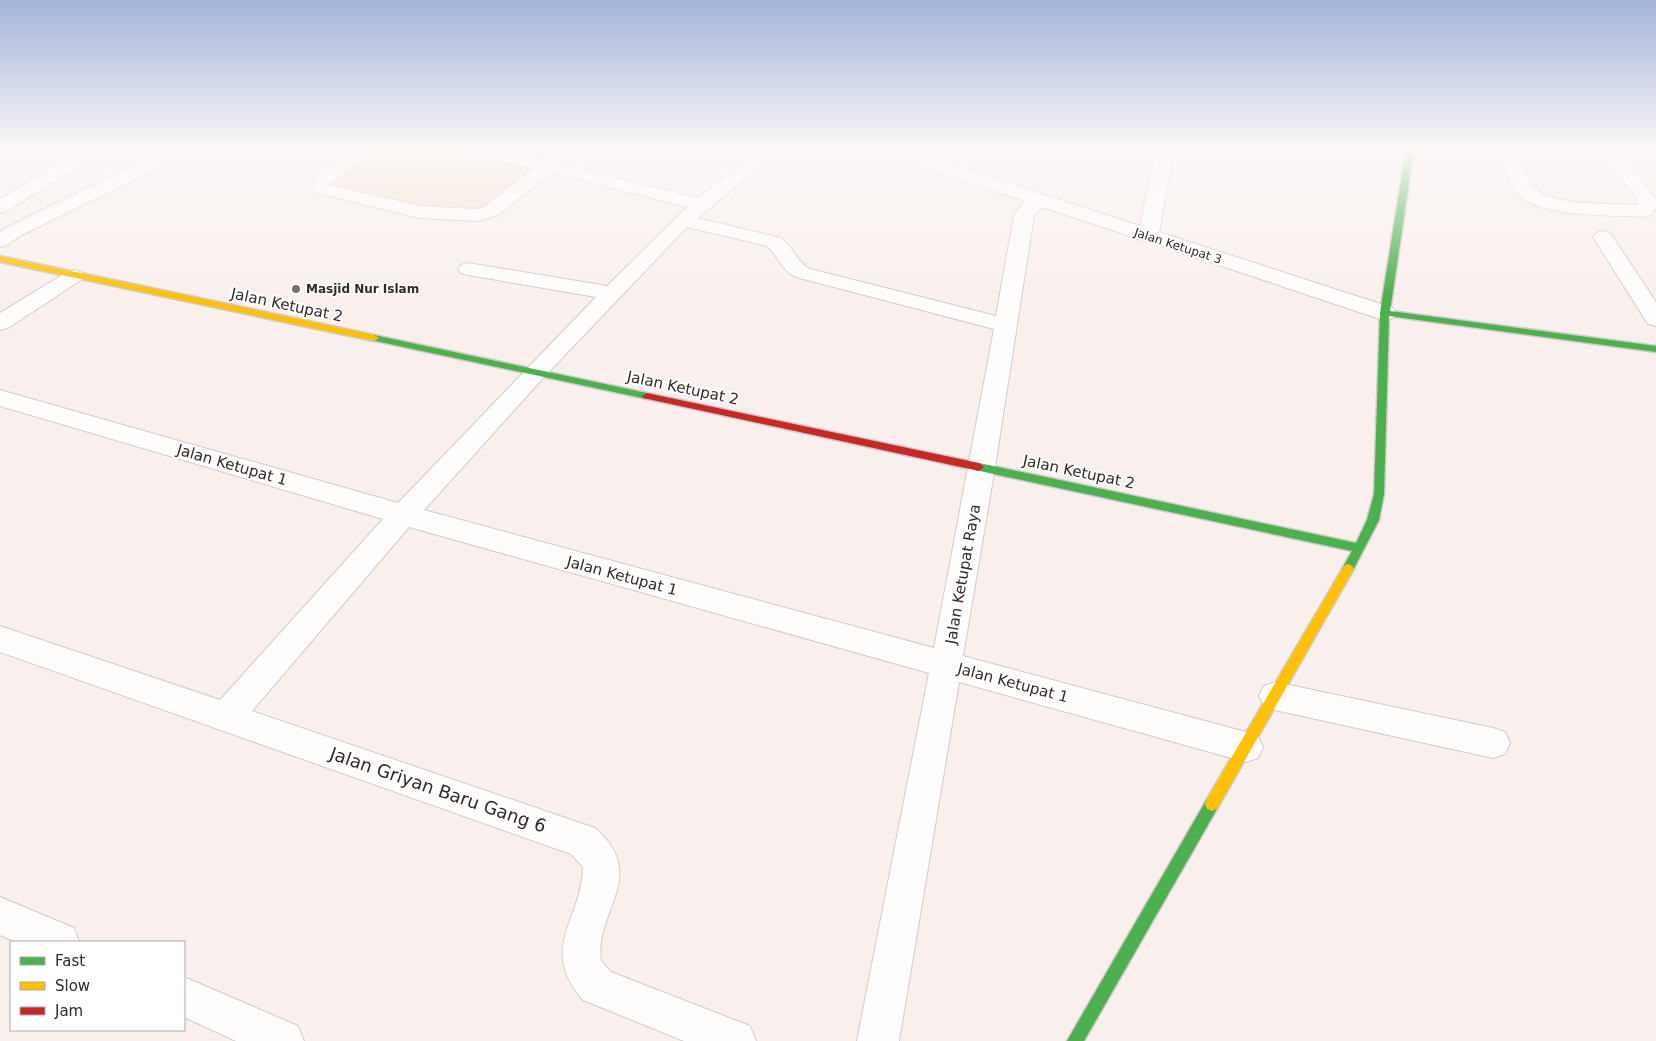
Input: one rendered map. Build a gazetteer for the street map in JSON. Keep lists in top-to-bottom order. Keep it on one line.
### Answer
{"streets":{"street":["Jalan Ketupat 3","Jalan Ketupat 2","Jalan Ketupat 1","Jalan Ketupat Raya","Jalan Griyan Baru Gang 6"]},"crossings":[["Jalan Ketupat 3","Jalan Ketupat Raya"],["Jalan Ketupat 2","Jalan Ketupat Raya"],["Jalan Ketupat 1","Jalan Ketupat Raya"]],"places":["Masjid Nur Islam"],"legend":["Fast","Slow","Jam"]}
